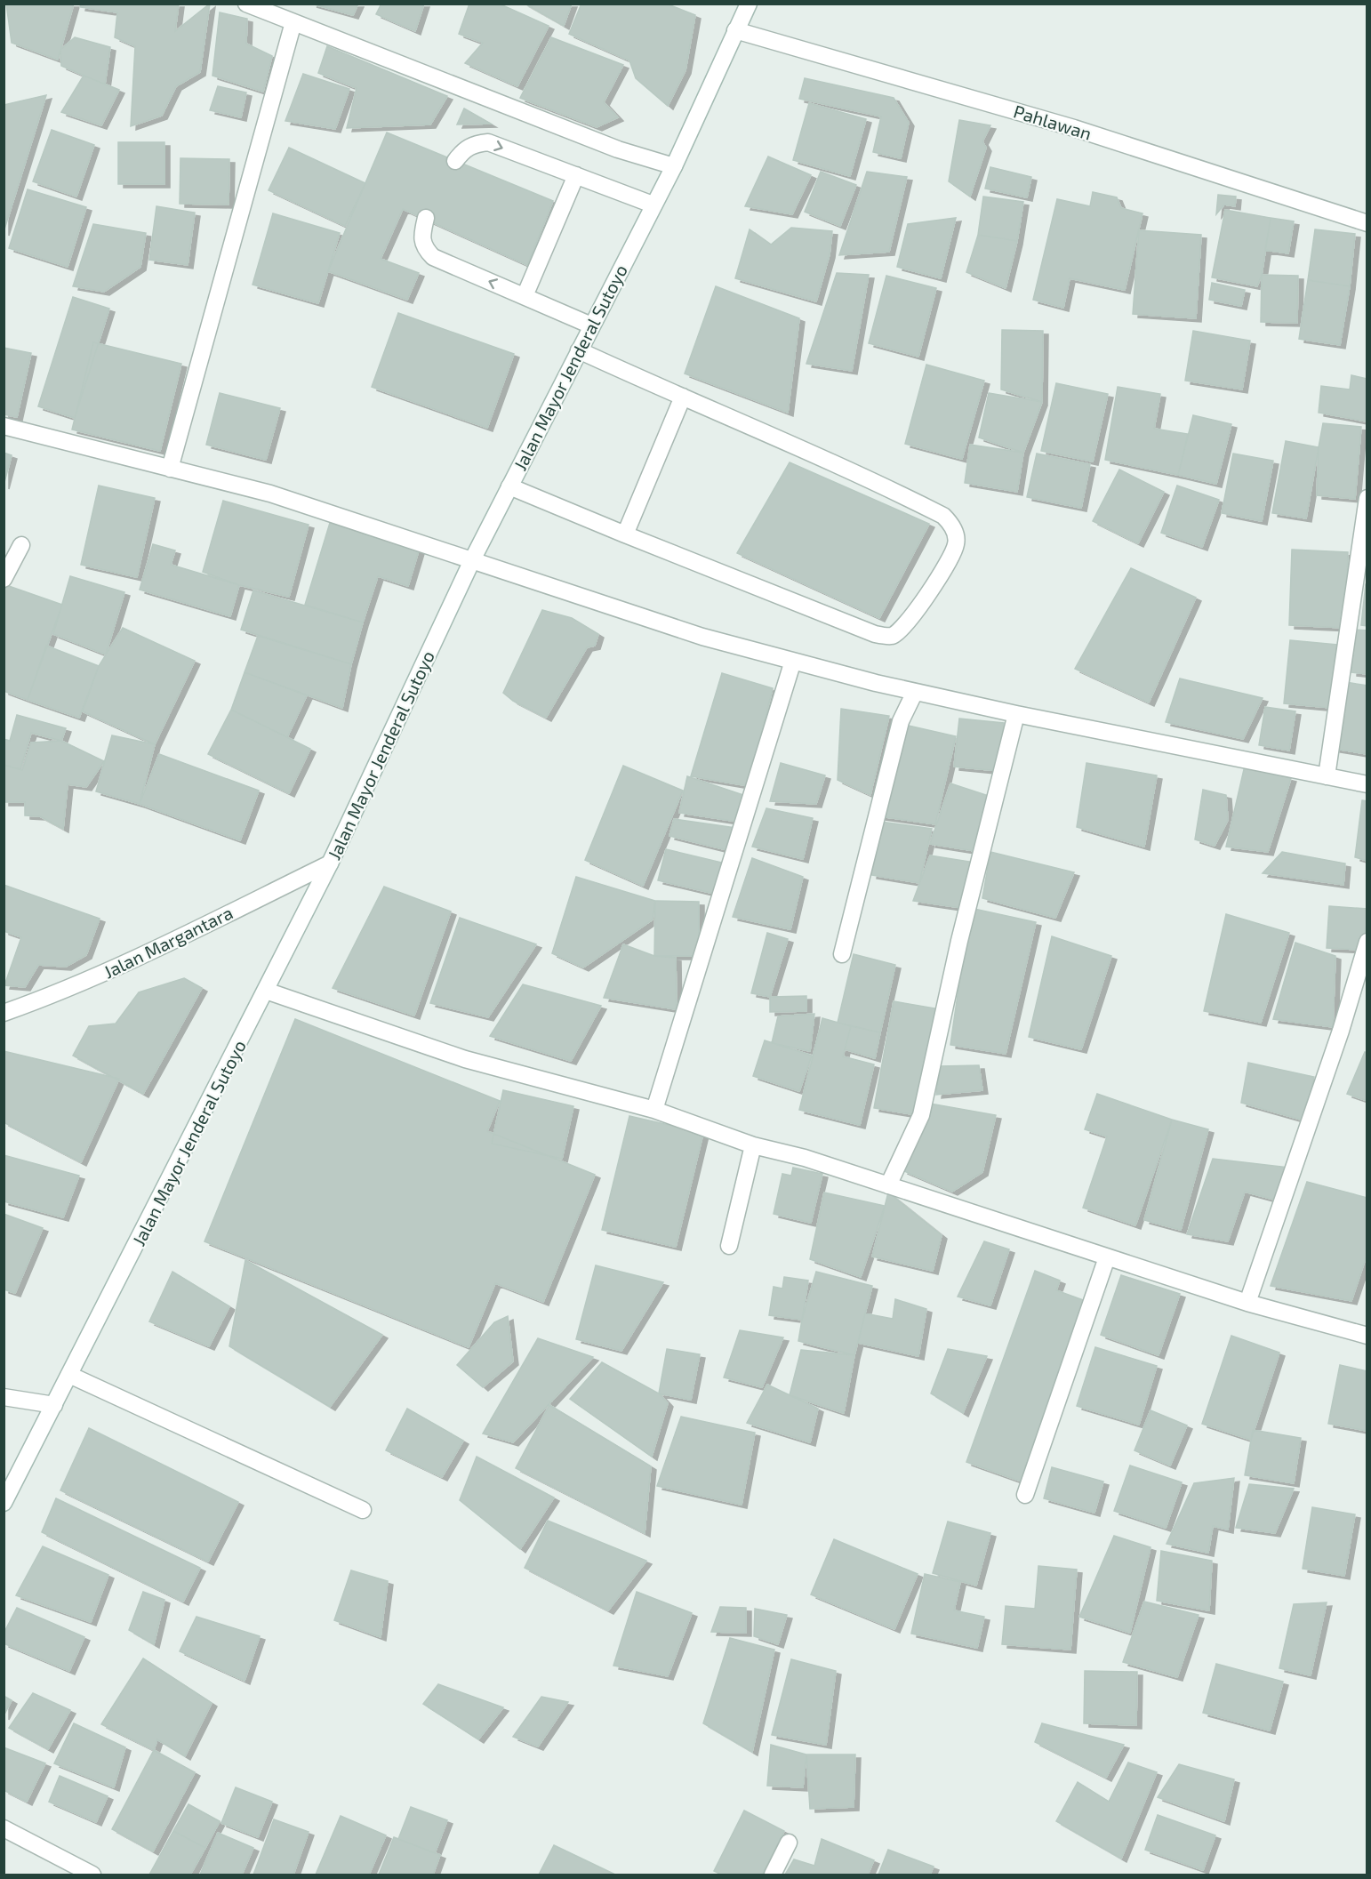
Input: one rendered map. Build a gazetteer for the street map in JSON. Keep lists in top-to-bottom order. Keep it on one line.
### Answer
{"streets":{"street":["Pahlawan","Jalan Mayor Jenderal Sutoyo","Jalan Margantara"]},"crossings":[["Pahlawan","Jalan Mayor Jenderal Sutoyo"],["Jalan Mayor Jenderal Sutoyo","Jalan Margantara"]]}
